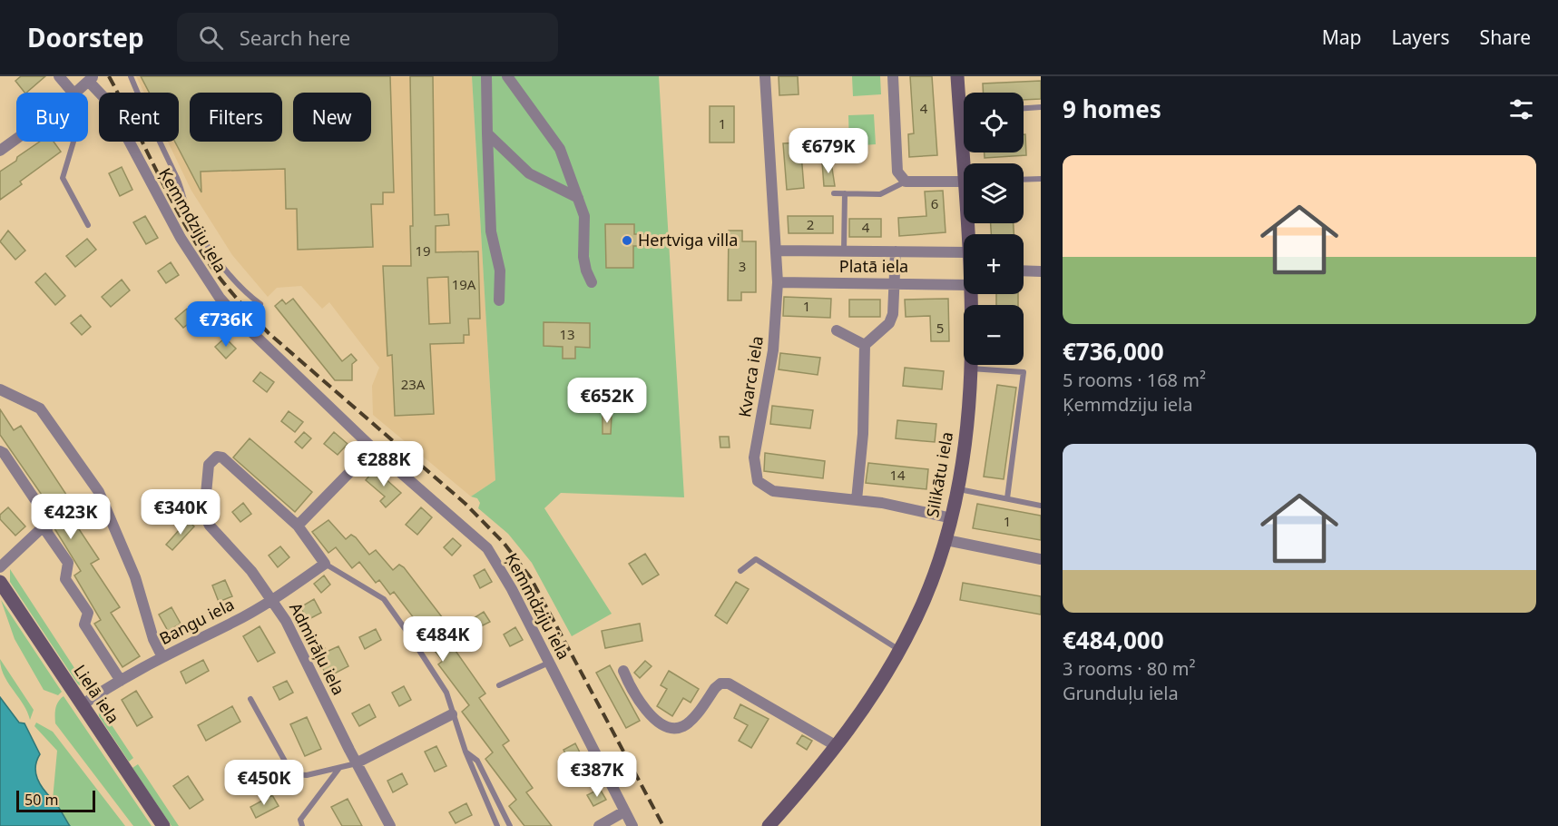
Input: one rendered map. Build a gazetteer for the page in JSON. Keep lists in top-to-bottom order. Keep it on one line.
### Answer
{"streets":{"main road":["Silikātu iela","Lielā iela"],"street":["Ķemmdziju iela","Platā iela","Kvarca iela","Bangu iela","Admirāļu iela"]},"crossings":[["Platā iela","Kvarca iela"],["Kvarca iela","Silikātu iela"],["Bangu iela","Admirāļu iela"],["Bangu iela","Lielā iela"]],"places":["Hertviga villa"],"house_numbers":["4","1","6","2","4","19","3","19A","1","5","13","23A","14","1"],"scale_bar":"50 m","page":{"header":"Doorstep","search":"Search here","nav":["Map","Layers","Share"],"heading":"9 homes","map_buttons":["+","−"],"chip":["Buy","Rent","Filters","New"],"price":["€679K","€736K","€652K","€288K","€340K","€423K","€484K","€387K","€450K"],"list":[{"name":"€736,000","note":"5 rooms · 168 m² · Ķemmdziju iela"},{"name":"€484,000","note":"3 rooms · 80 m² · Grunduļu iela"}],"scale":"50 m"}}
